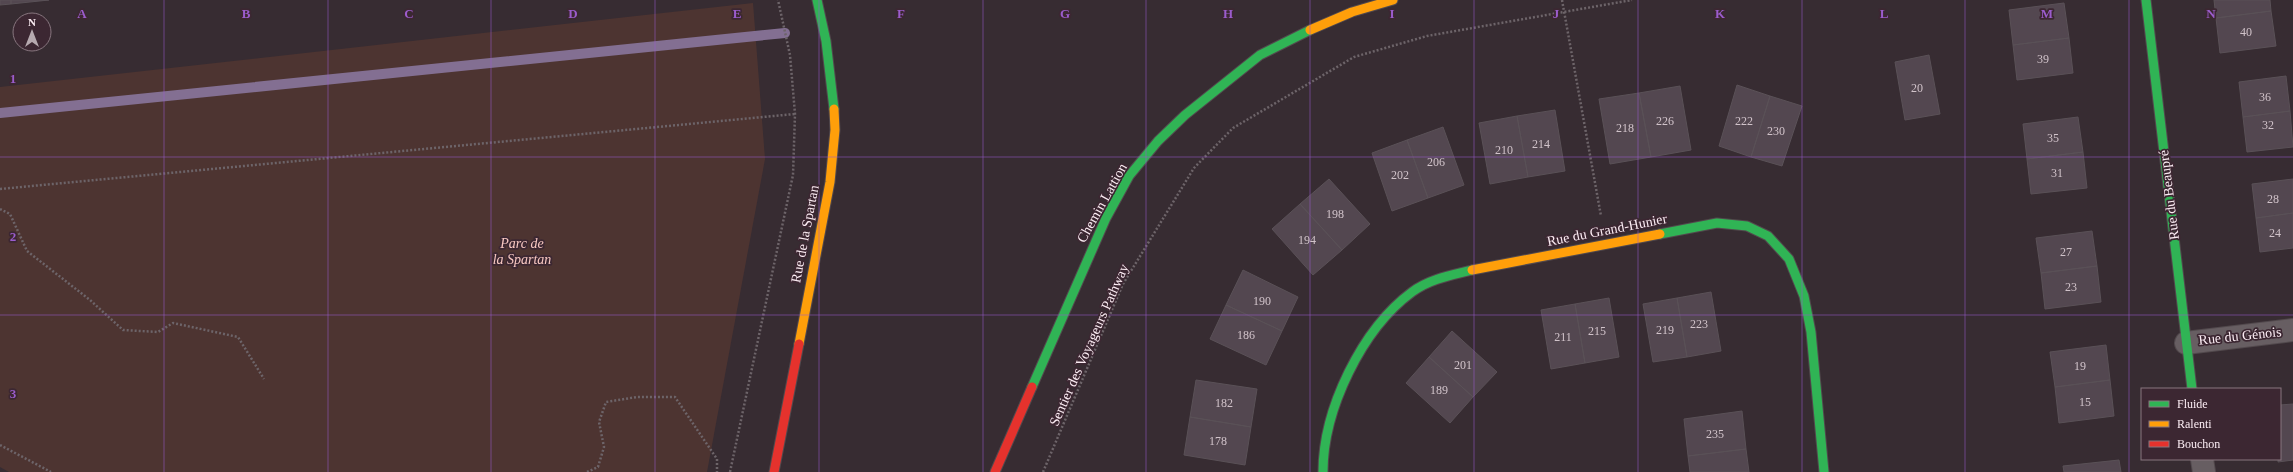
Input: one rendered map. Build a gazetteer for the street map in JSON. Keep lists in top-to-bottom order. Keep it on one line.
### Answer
{"streets":{"street":["Rue du Beaupré","Chemin Lattion","Rue du Grand-Hunier","Rue de la Spartan","Rue du Génois"],"path":["Sentier des Voyageurs Pathway"]},"crossings":[["Rue du Beaupré","Rue du Génois"]],"parks":["Parc de la Spartan"],"house_numbers":["40","39","20","36","226","222","32","218","230","35","214","210","206","31","202","28","198","24","194","27","23","190","223","219","215","186","211","201","19","189","15","182","235","178"],"legend":["Fluide","Ralenti","Bouchon"],"north":"top","grid":{"columns":["A","B","C","D","E","F","G","H","I","J","K","L","M","N"],"rows":["1","2","3"]}}
